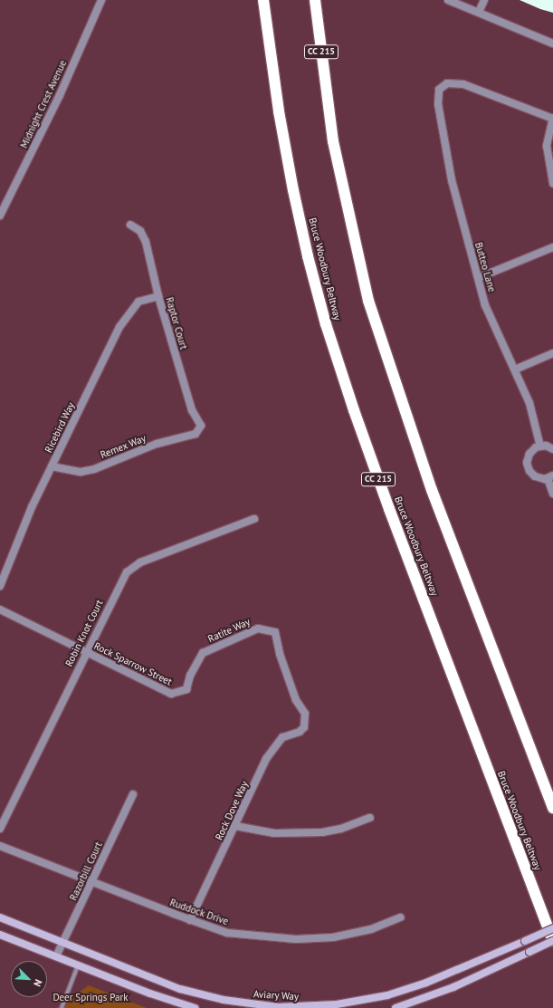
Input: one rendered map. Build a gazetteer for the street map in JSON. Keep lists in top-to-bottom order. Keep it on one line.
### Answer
{"streets":{"highway":["CC 215","Bruce Woodbury Beltway"],"main road":["Aviary Way"],"street":["Midnight Crest Avenue","Butteo Lane","Raptor Court","Ricebird Way","Remex Way","Ratite Way","Robin Knot Court","Rock Sparrow Street","Rock Dove Way","Razorbill Court","Ruddock Drive"]},"crossings":[["Raptor Court","Ricebird Way"],["Raptor Court","Remex Way"],["Ricebird Way","Remex Way"],["Ratite Way","Rock Sparrow Street"],["Ratite Way","Rock Dove Way"],["Robin Knot Court","Rock Sparrow Street"],["Rock Dove Way","Ruddock Drive"],["Razorbill Court","Ruddock Drive"],["Razorbill Court","Aviary Way"]],"parks":["Deer Springs Park"],"north":"bottom right"}
